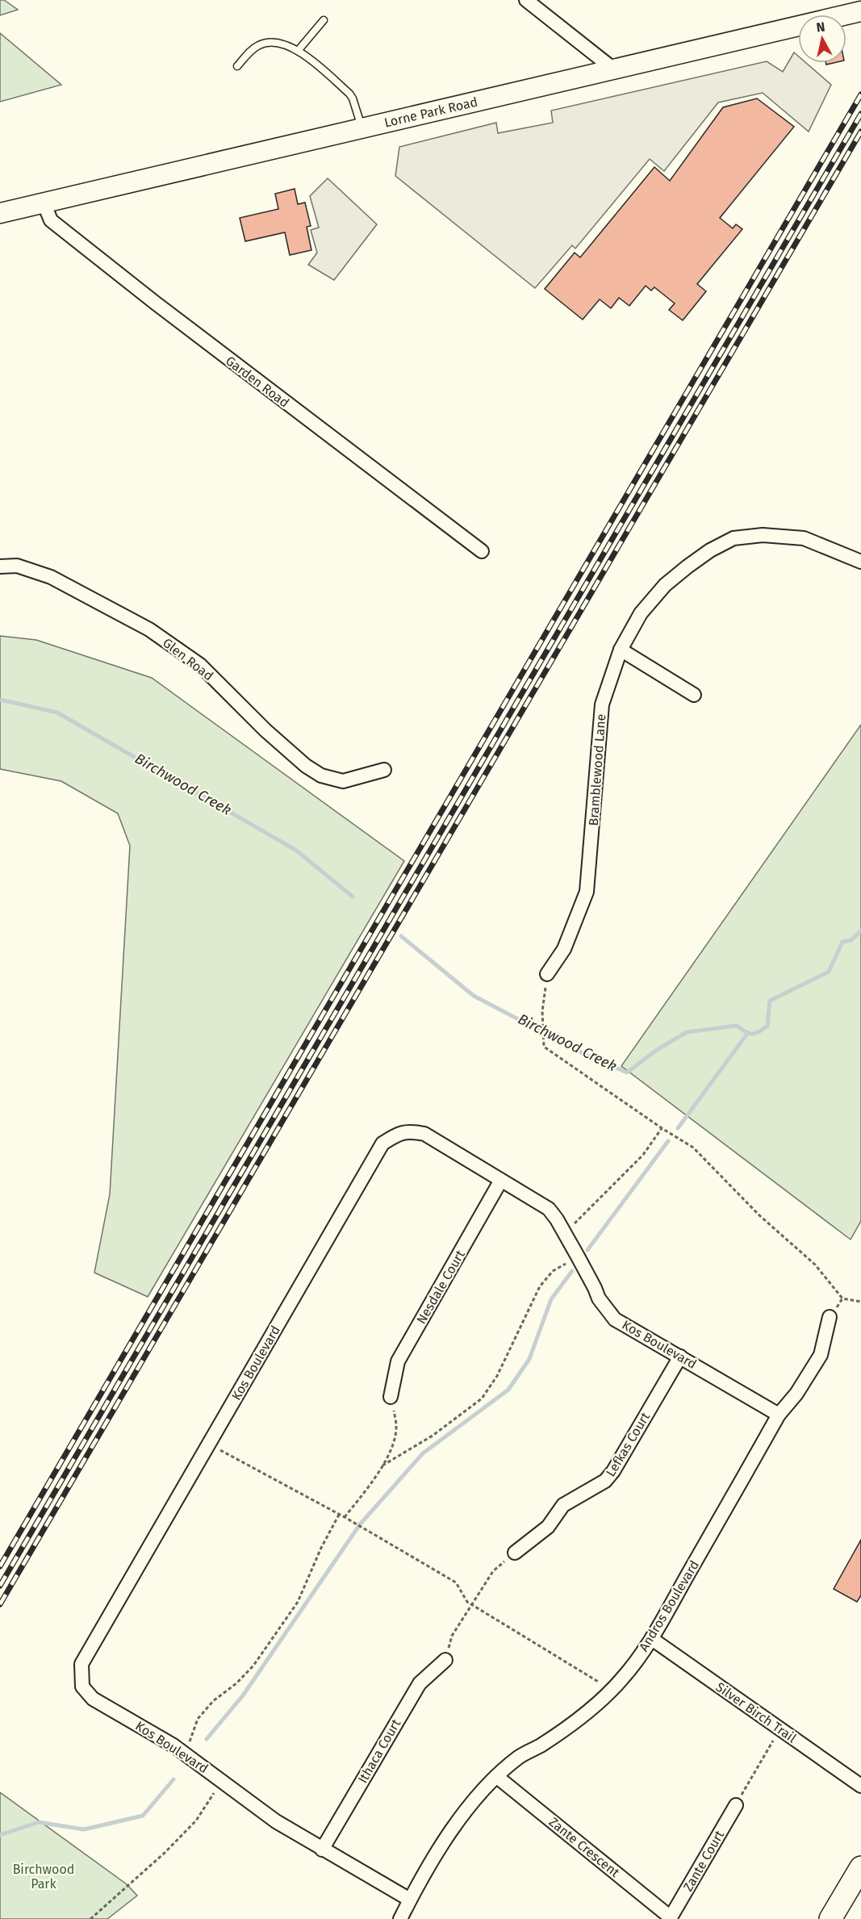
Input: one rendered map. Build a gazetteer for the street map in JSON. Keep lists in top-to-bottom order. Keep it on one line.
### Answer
{"streets":{"street":["Lorne Park Road","Garden Road","Glen Road","Bramblewood Lane","Nesdale Court","Kos Boulevard","Lefkas Court","Andros Boulevard","Silver Birch Trail","Ithaca Court","Zante Crescent","Zante Court"]},"crossings":[["Lorne Park Road","Garden Road"],["Nesdale Court","Kos Boulevard"],["Kos Boulevard","Lefkas Court"],["Kos Boulevard","Andros Boulevard"],["Kos Boulevard","Ithaca Court"],["Andros Boulevard","Silver Birch Trail"],["Andros Boulevard","Zante Crescent"],["Zante Crescent","Zante Court"]],"water":["Birchwood Creek"],"parks":["Birchwood Park"],"north":"top"}
